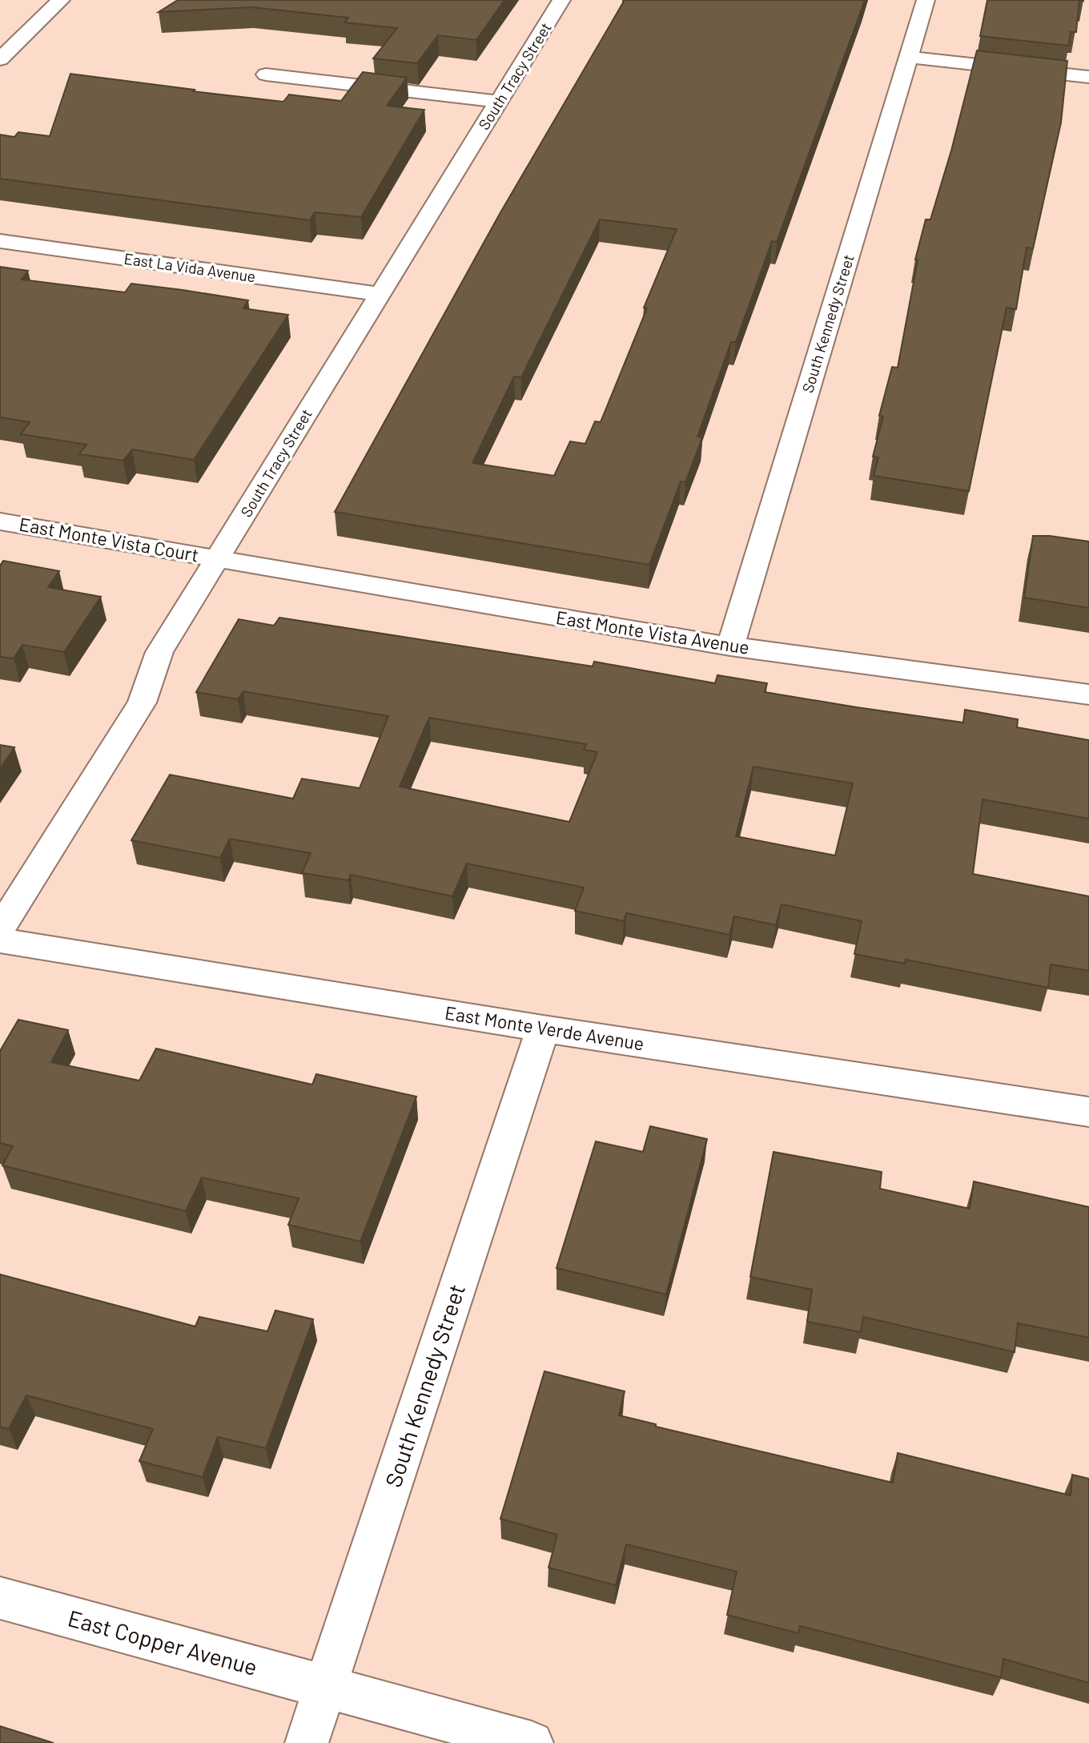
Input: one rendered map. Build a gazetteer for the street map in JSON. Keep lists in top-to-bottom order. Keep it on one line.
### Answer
{"streets":{"street":["South Tracy Street","East La Vida Avenue","South Kennedy Street","East Monte Vista Court","East Monte Vista Avenue","East Monte Verde Avenue","East Copper Avenue"]},"crossings":[["South Tracy Street","East La Vida Avenue"],["South Tracy Street","East Monte Vista Court"],["South Tracy Street","East Monte Vista Avenue"],["South Kennedy Street","East Monte Vista Avenue"],["South Kennedy Street","East Monte Verde Avenue"],["South Kennedy Street","East Copper Avenue"],["East Monte Vista Court","East Monte Vista Avenue"]]}
